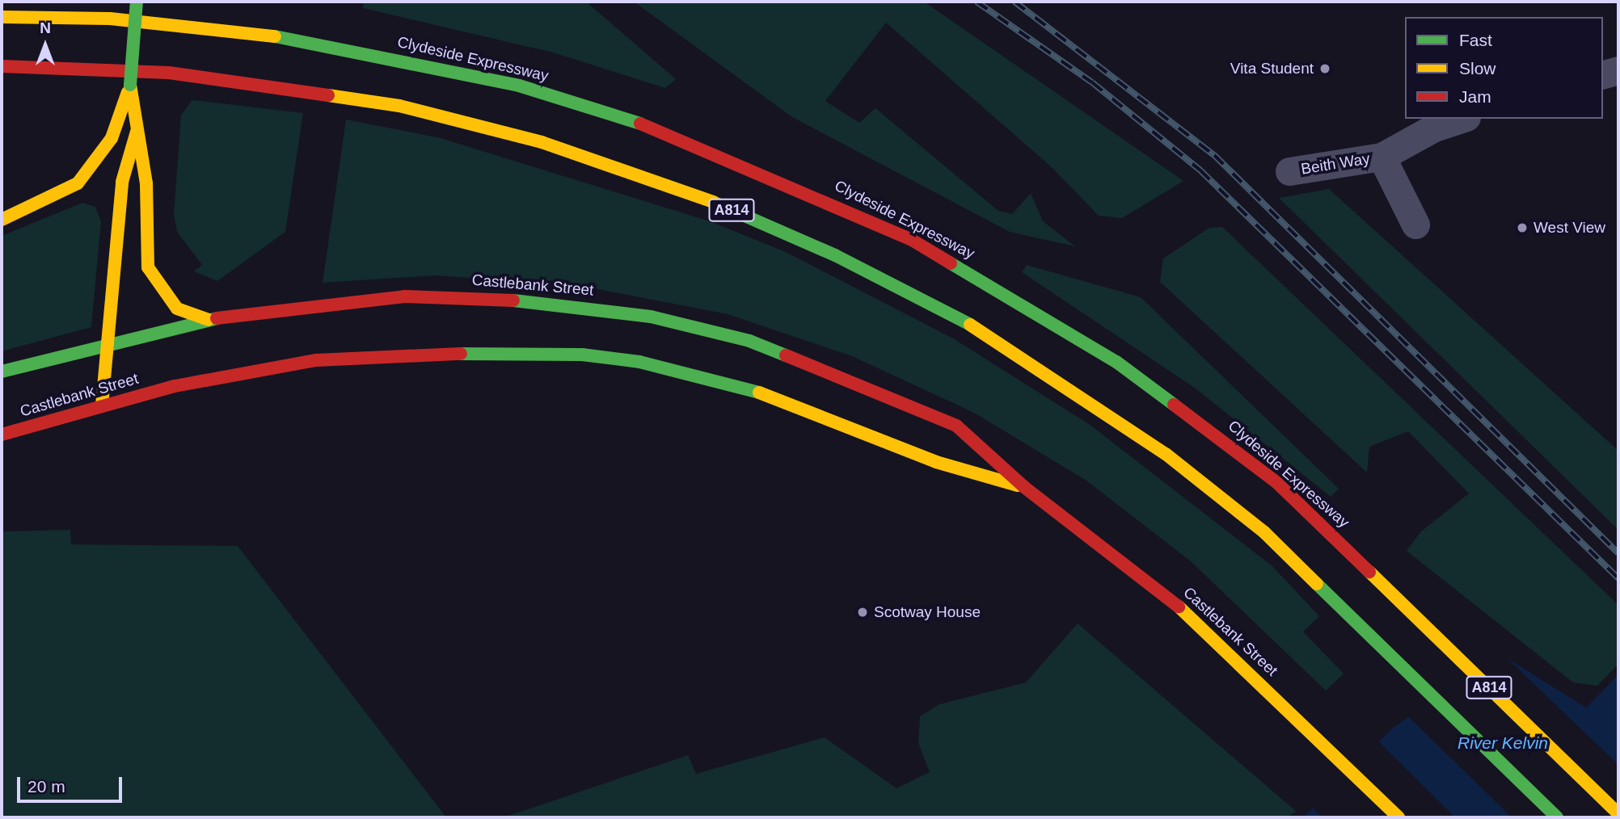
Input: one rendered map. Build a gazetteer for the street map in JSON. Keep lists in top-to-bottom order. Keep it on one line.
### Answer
{"streets":{"main road":["Clydeside Expressway","A814","Castlebank Street"],"street":["Beith Way"]},"water":["River Kelvin"],"places":["Vita Student","West View","Scotway House"],"legend":["Fast","Slow","Jam"],"scale_bar":"20 m","north":"top"}
